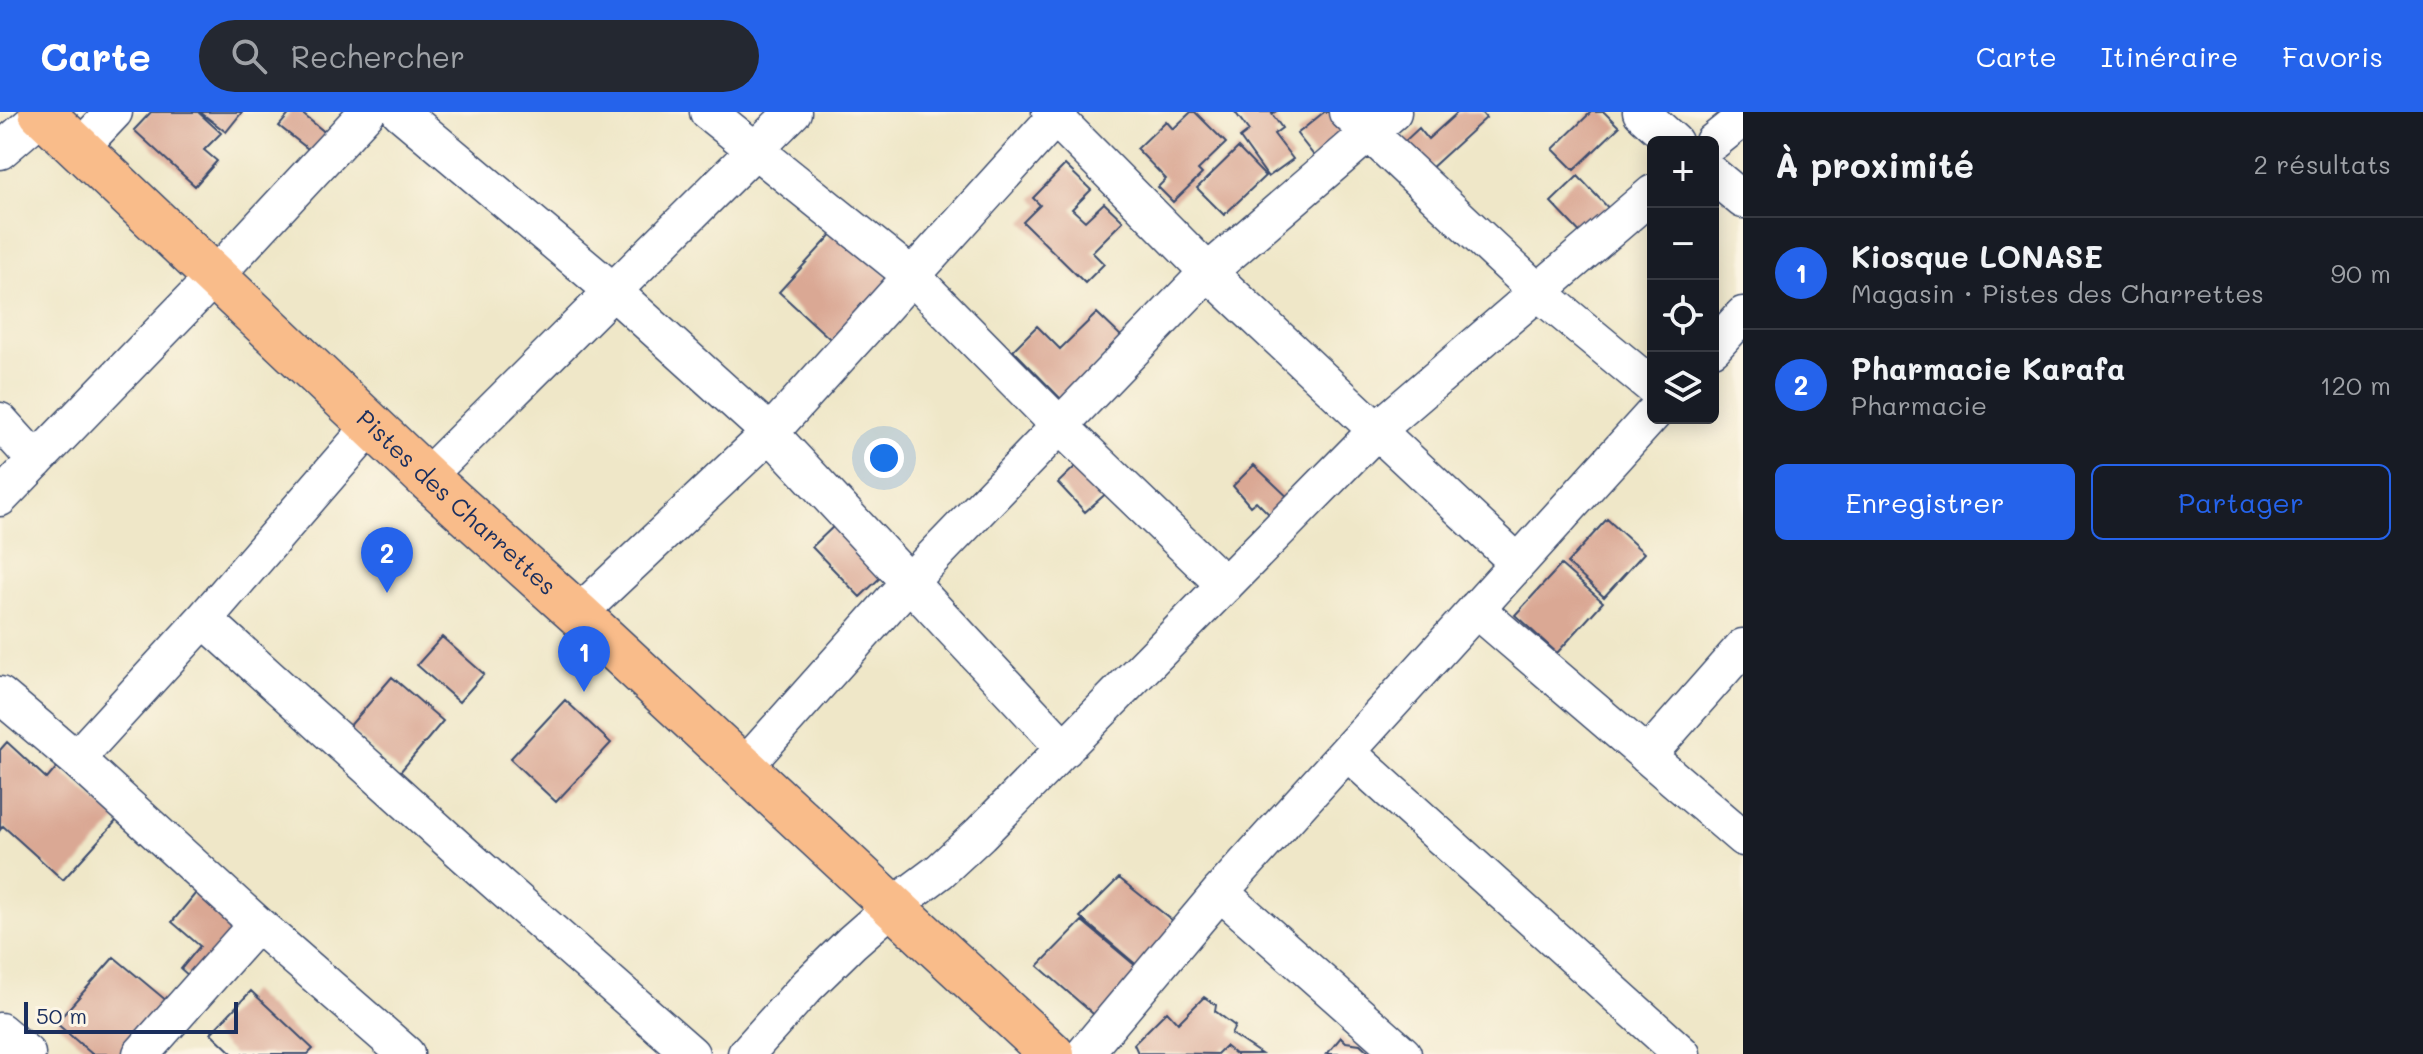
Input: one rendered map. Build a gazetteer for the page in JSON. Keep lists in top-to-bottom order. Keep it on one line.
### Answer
{"streets":{"main road":["Pistes des Charrettes"]},"scale_bar":"50 m","page":{"header":"Carte","search":"Rechercher","nav":["Carte","Itinéraire","Favoris"],"heading":["À proximité","2 résultats"],"map_buttons":["+","−"],"list":[{"mark":"1","name":"Kiosque LONASE","note":"Magasin · Pistes des Charrettes","value":"90 m"},{"mark":"2","name":"Pharmacie Karafa","note":"Pharmacie","value":"120 m"}],"buttons":["Enregistrer","Partager"],"pins":["2","1"],"scale":"50 m"}}
